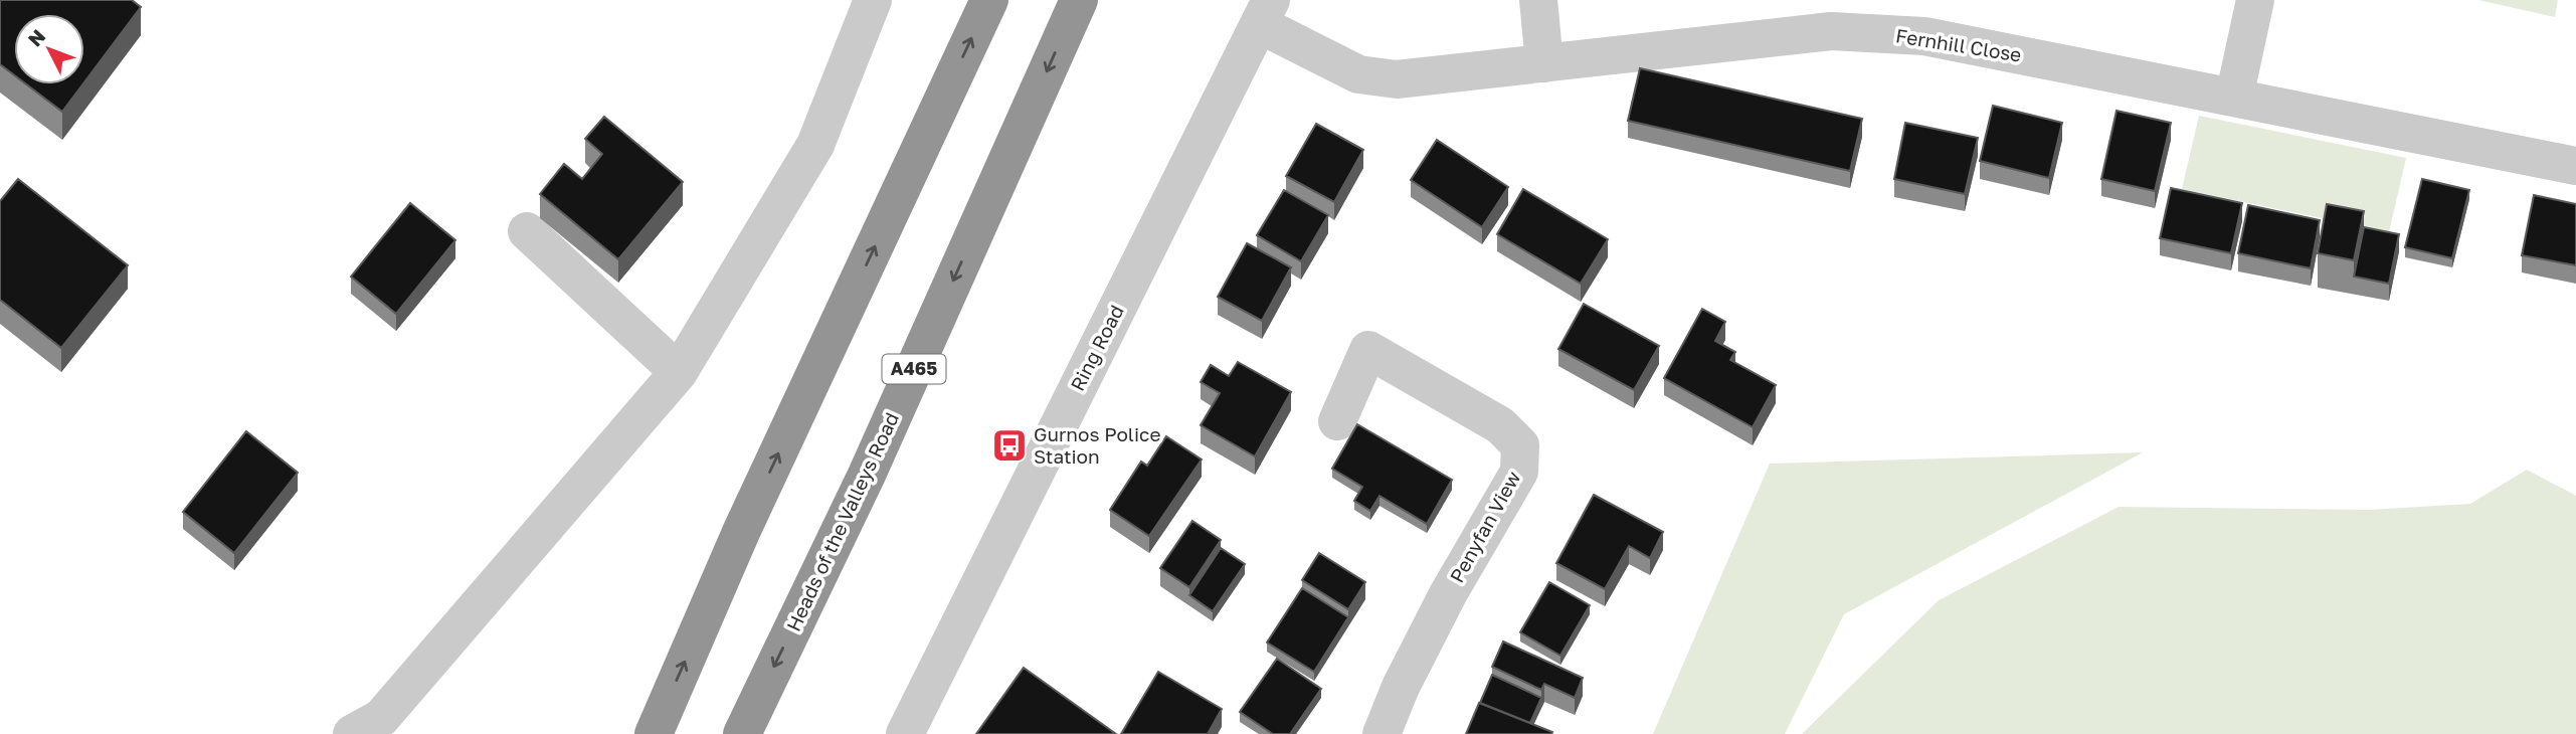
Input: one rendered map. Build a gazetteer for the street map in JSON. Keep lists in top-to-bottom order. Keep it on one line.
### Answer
{"streets":{"highway":["A465","Heads of the Valleys Road"],"street":["Fernhill Close","Ring Road","Penyfan View"]},"crossings":[["Fernhill Close","Ring Road"]],"places":{"bus stop":["Gurnos Police Station"]},"north":"top left"}
